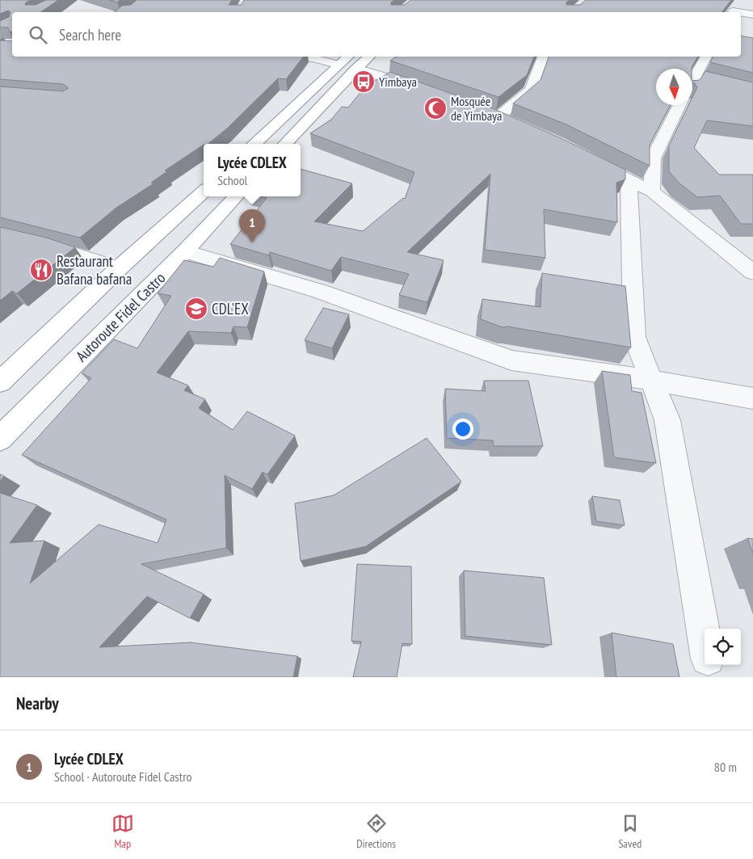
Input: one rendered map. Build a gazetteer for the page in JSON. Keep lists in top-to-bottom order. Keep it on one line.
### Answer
{"streets":{"highway":["Autoroute Fidel Castro"]},"places":{"bus stop":["Yimbaya"],"mosque":["Mosquée de Yimbaya"],"restaurant":["Restaurant Bafana bafana"],"school or university":["CDL'EX"]},"north":"bottom","page":{"search":"Search here","popup":["Lycée CDLEX","School"],"pins":"1","heading":"Nearby","list":[{"mark":"1","name":"Lycée CDLEX","note":"School · Autoroute Fidel Castro","value":"80 m"}],"nav":["Map","Directions","Saved"]}}
